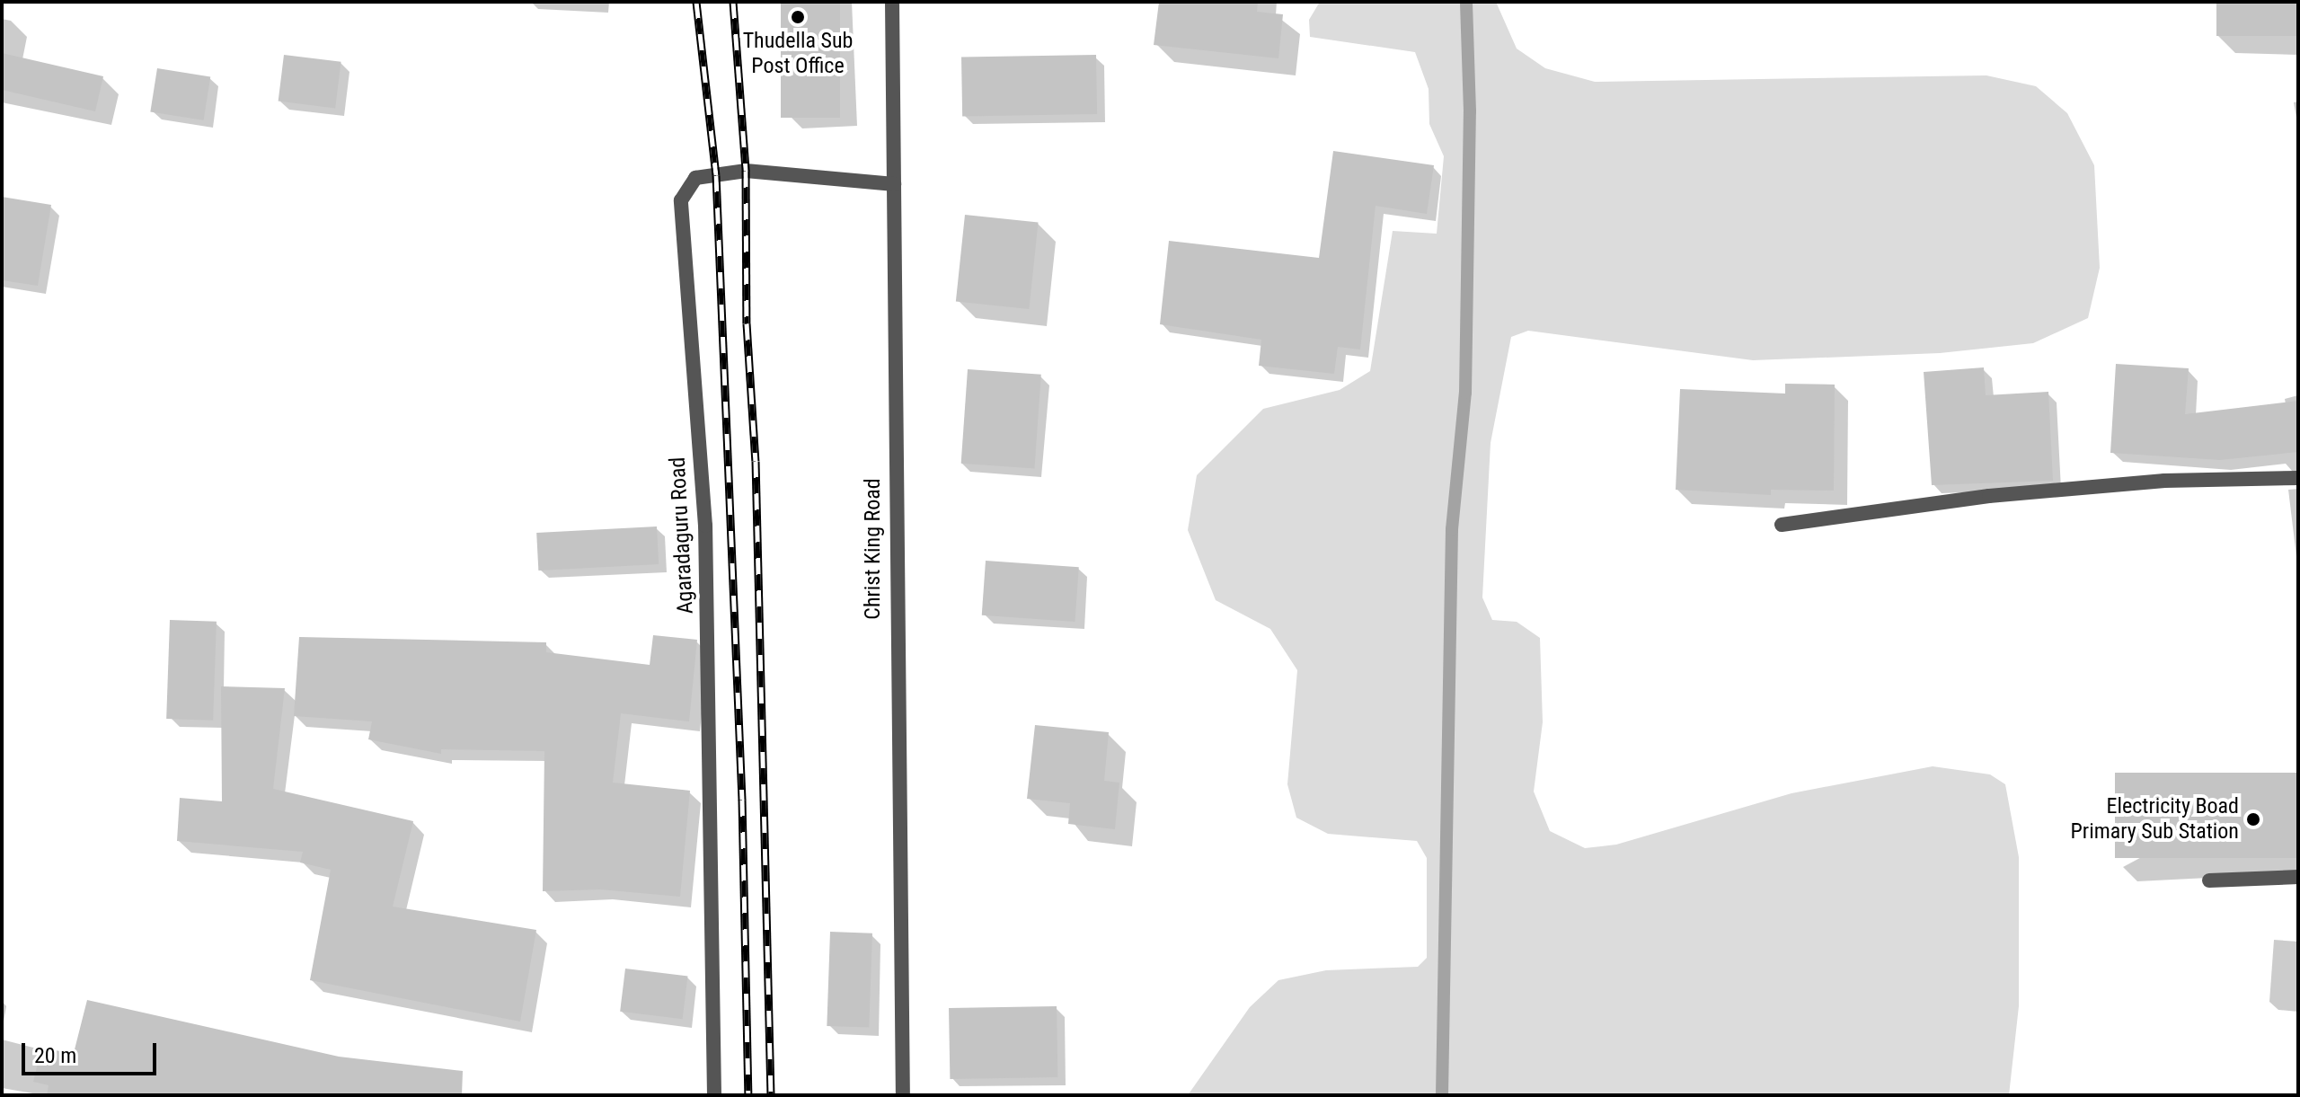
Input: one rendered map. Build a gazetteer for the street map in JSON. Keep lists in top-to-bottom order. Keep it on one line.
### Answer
{"streets":{"street":["Agaradaguru Road","Christ King Road"]},"crossings":[["Agaradaguru Road","Christ King Road"]],"places":["Thudella Sub Post Office","Electricity Boad Primary Sub Station"],"scale_bar":"20 m"}
